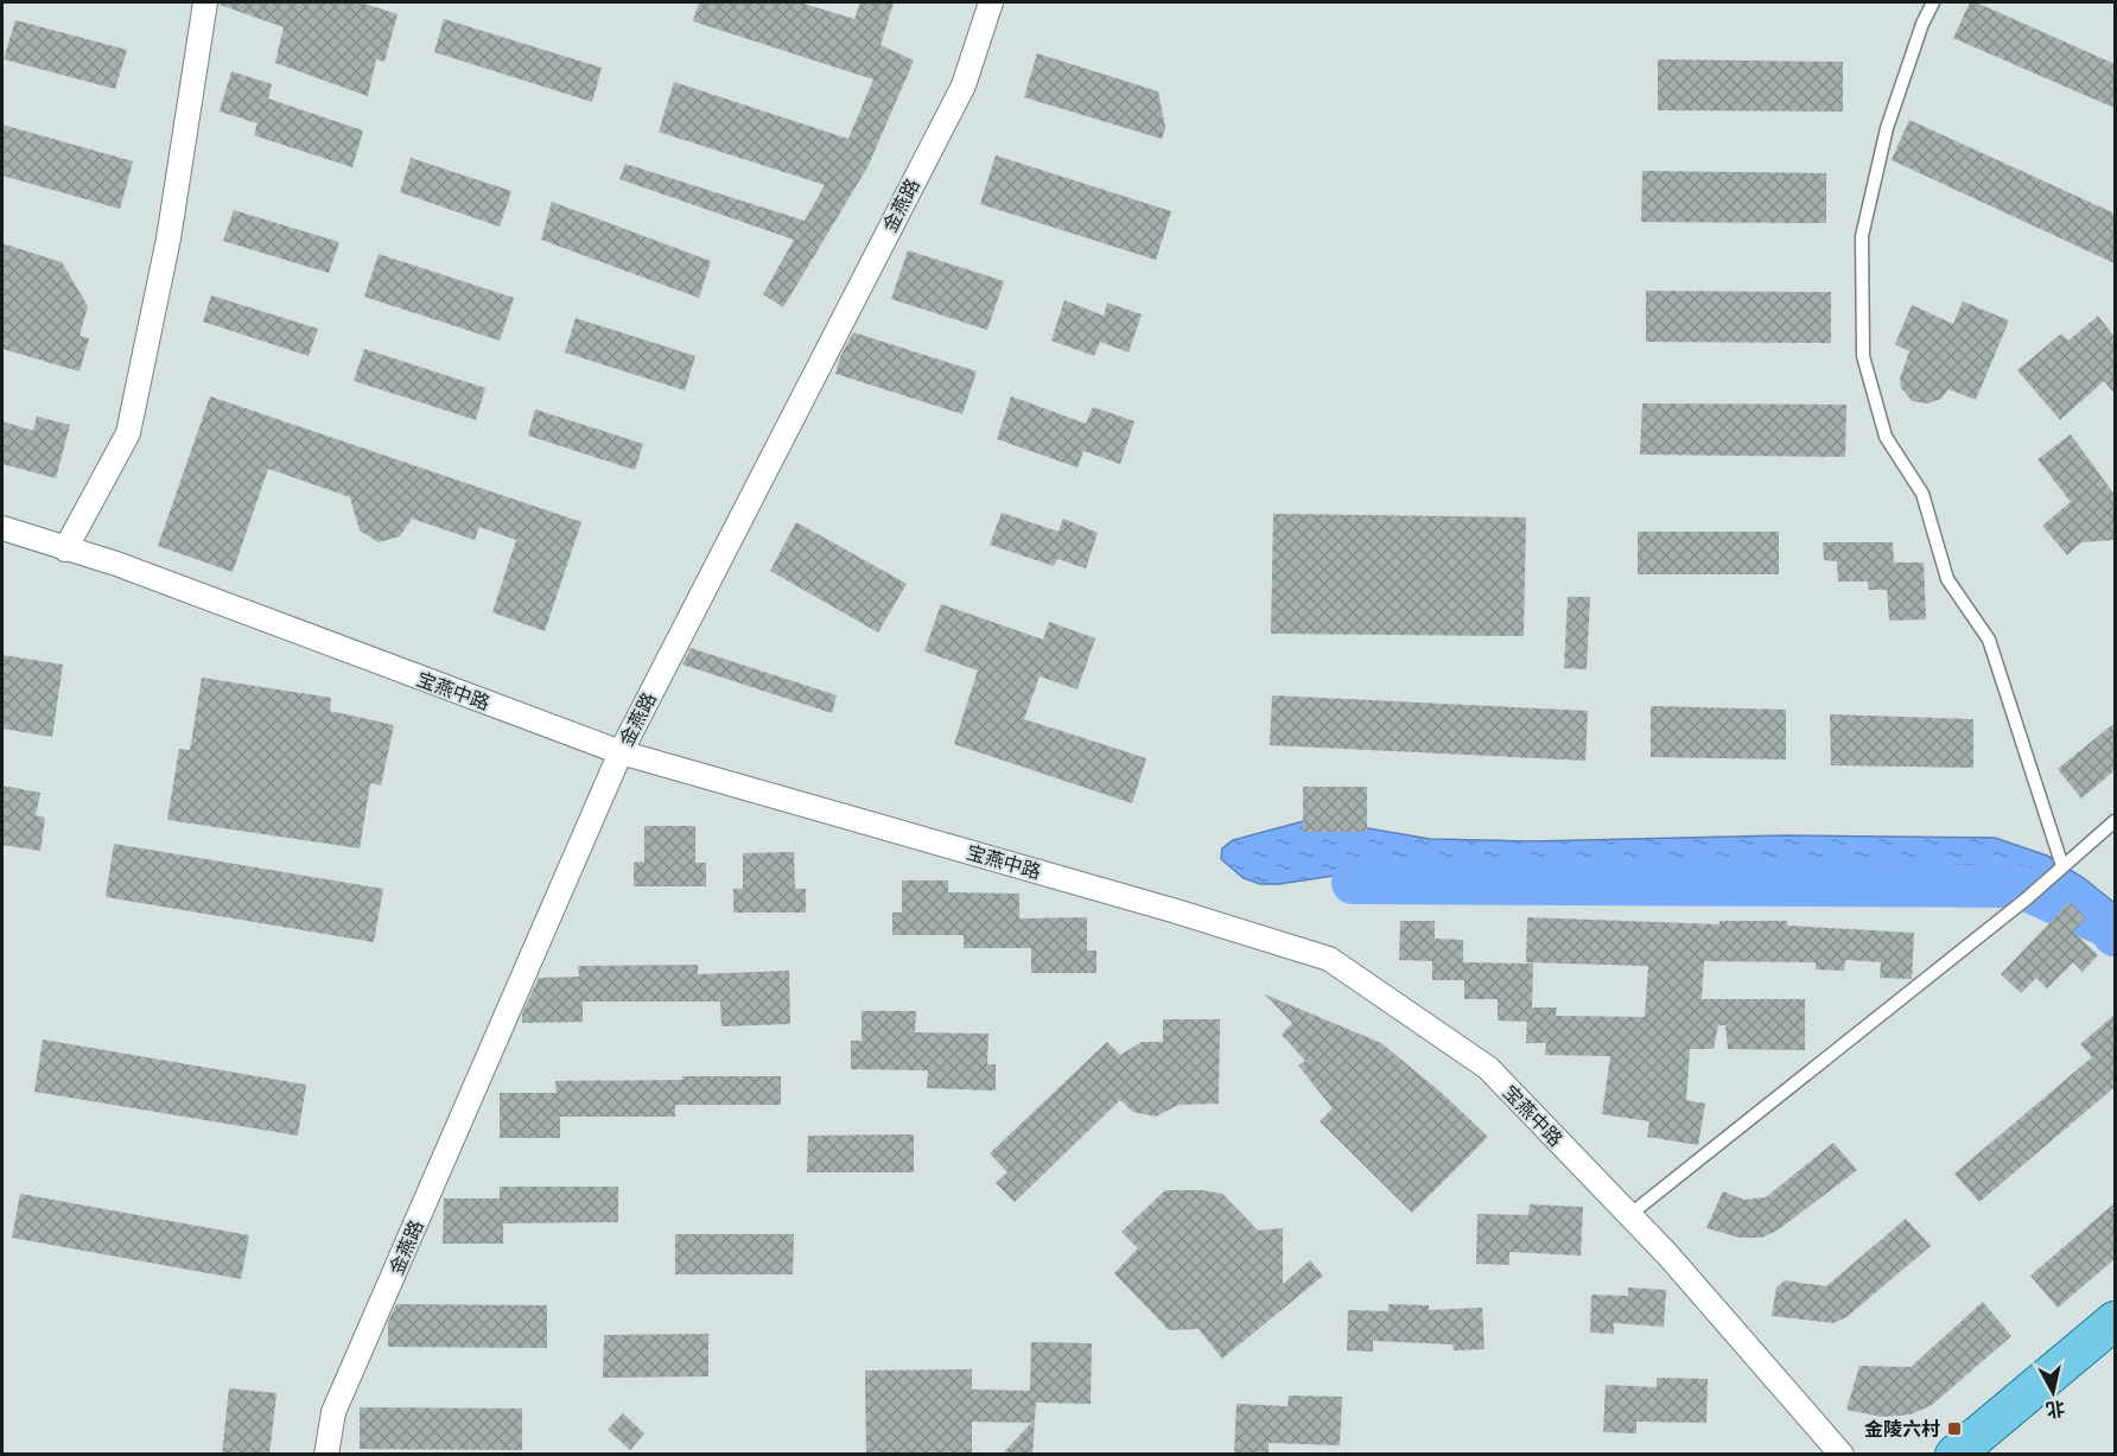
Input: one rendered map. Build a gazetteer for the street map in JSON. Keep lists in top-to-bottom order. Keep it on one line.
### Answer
{"streets":{"street":["金燕路","宝燕中路"]},"crossings":[["金燕路","宝燕中路"]],"places":{"transit":["金陵六村"]},"north":"bottom"}
